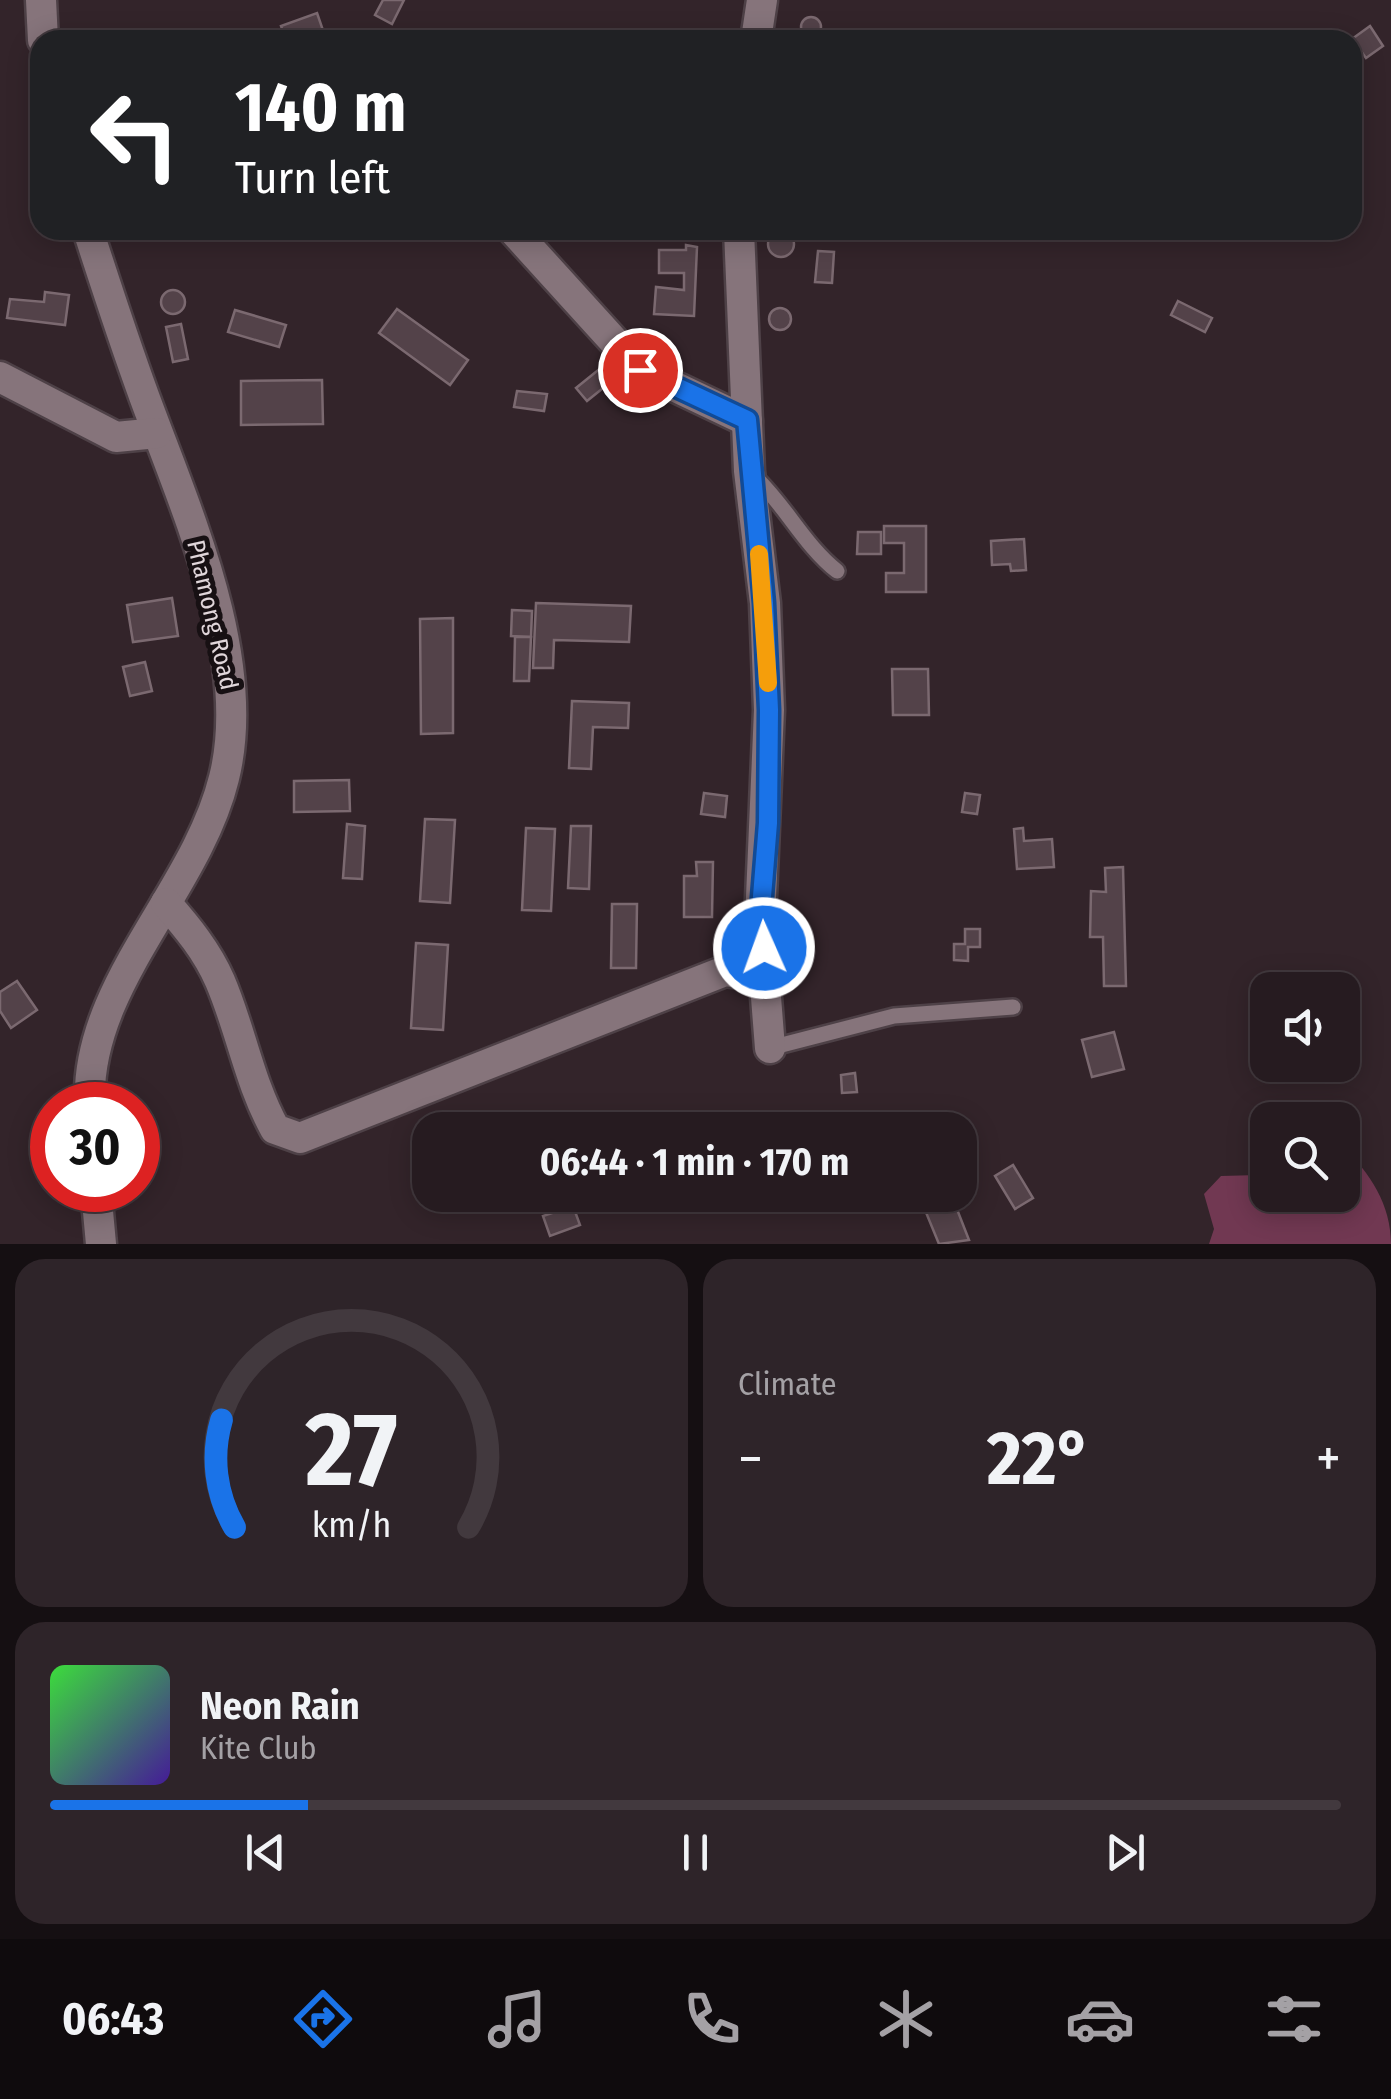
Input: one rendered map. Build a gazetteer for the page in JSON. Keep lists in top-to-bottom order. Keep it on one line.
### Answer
{"streets":{"street":["Phamong Road"]},"page":{"turn":["140 m","Turn left"],"limit":"30","trip":"06:44 · 1 min · 170 m","tile":"Climate","heat":["−","22°","+"],"song":["Neon Rain","Kite Club"],"tabs":"06:43","gauge":["27","km/h"]}}
